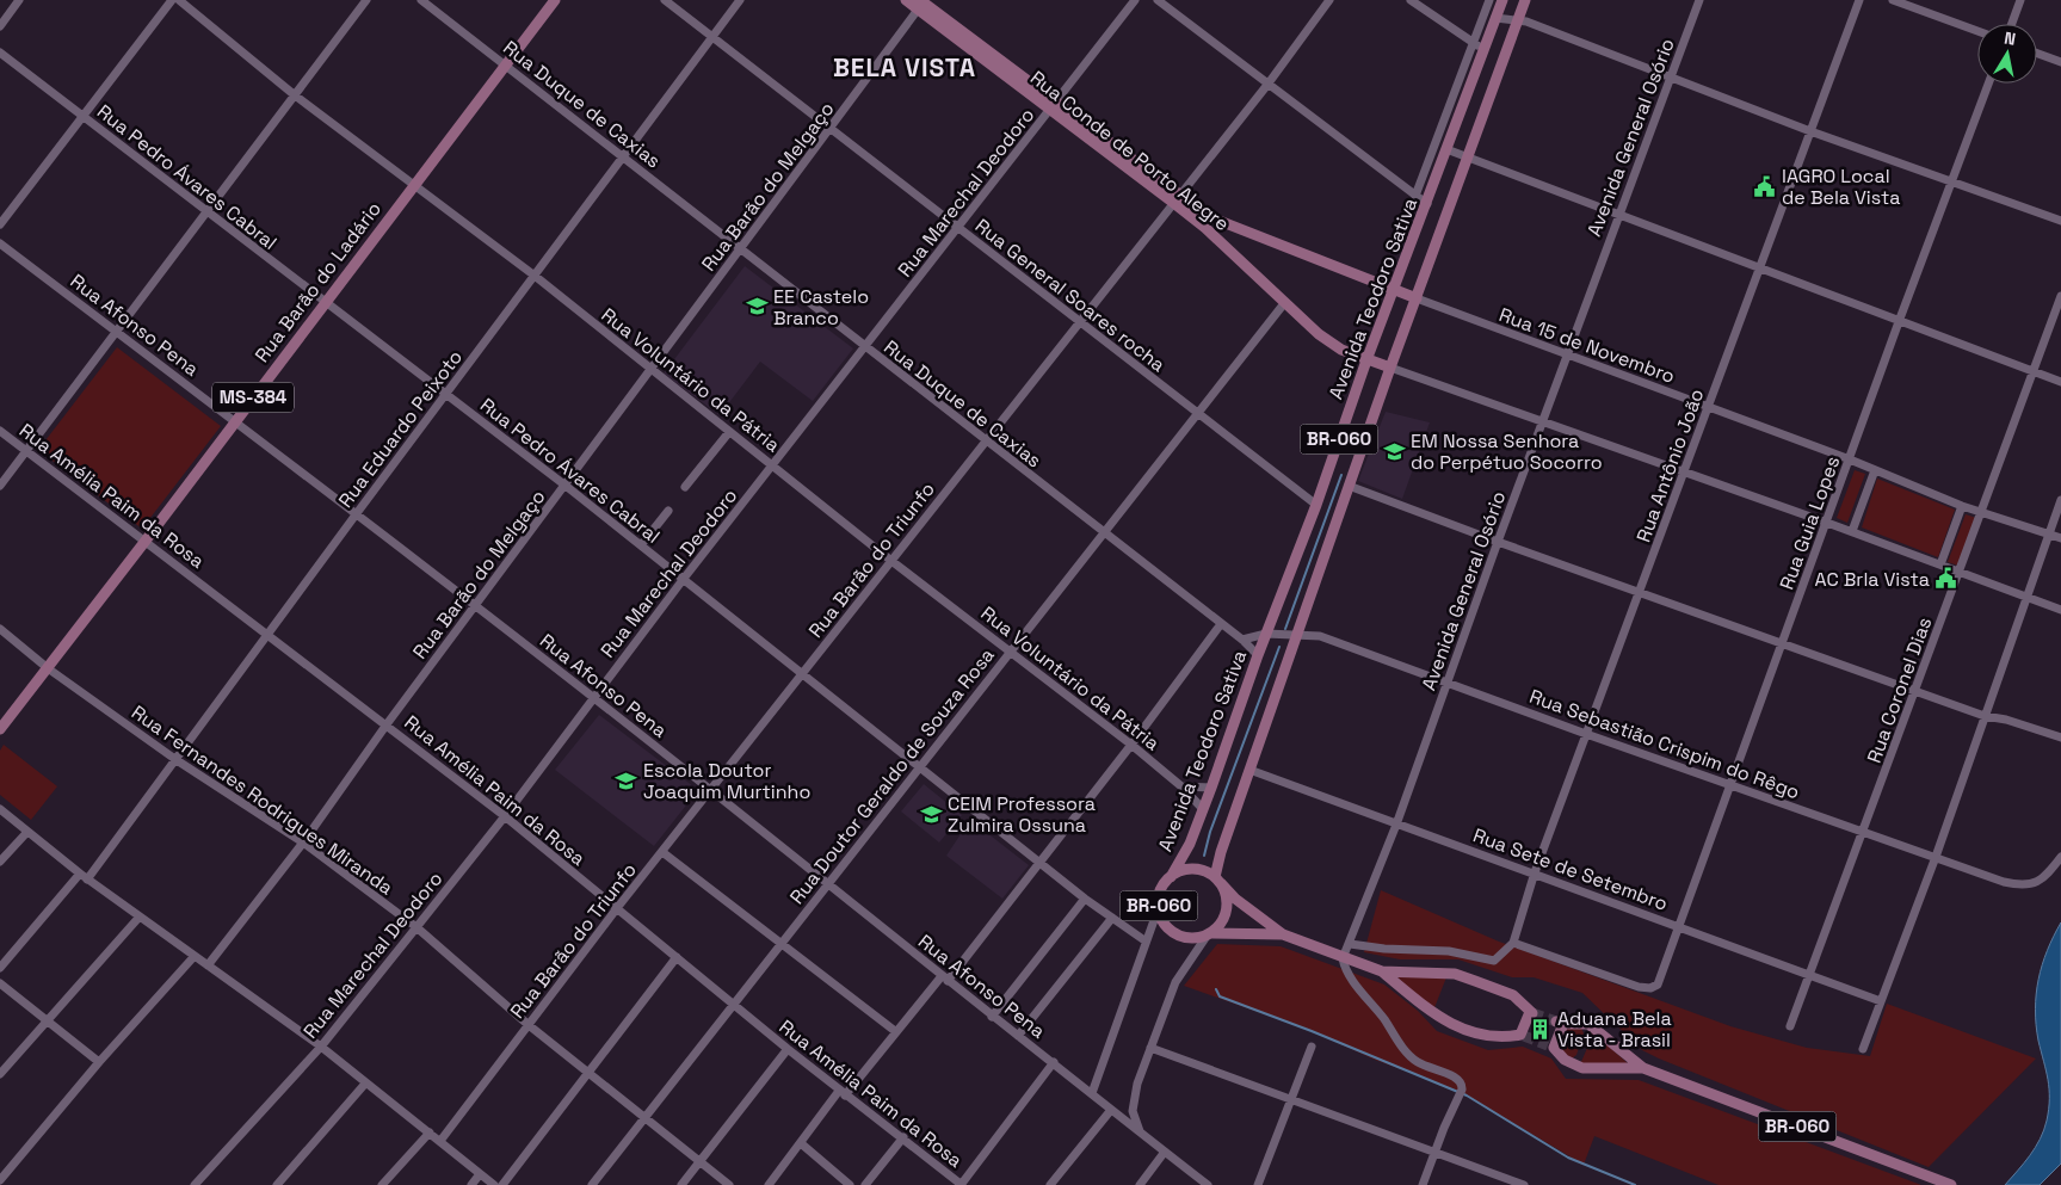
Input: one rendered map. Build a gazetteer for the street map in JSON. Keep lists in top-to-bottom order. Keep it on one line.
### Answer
{"streets":{"main road":["Rua Conde de Porto Alegre","Rua Barão do Ladário","Avenida Teodoro Sativa","MS-384","BR-060"],"street":["Rua Duque de Caxias","Avenida General Osório","Rua Pedro Ávares Cabral","Rua Barão do Melgaço","Rua Marechal Deodoro","Rua General Soares rocha","Rua Afonso Pena","Rua 15 de Novembro","Rua Voluntário da Pátria","Rua Eduardo Peixoto","Rua Antônio João","Rua Amélia Paim da Rosa","Rua Guia Lopes","Rua Barão do Triunfo","Rua Coronel Dias","Rua Sebastião Crispim do Rêgo","Rua Doutor Geraldo de Souza Rosa","Rua Fernandes Rodrigues Miranda","Rua Sete de Setembro"]},"crossings":[["Rua Duque de Caxias","Rua Barão do Melgaço"],["Rua Duque de Caxias","Rua Marechal Deodoro"],["Rua Duque de Caxias","Rua Barão do Ladário"],["Rua Duque de Caxias","Avenida Teodoro Sativa"],["Rua Duque de Caxias","Rua Eduardo Peixoto"],["Rua Duque de Caxias","Rua Barão do Triunfo"],["Rua Duque de Caxias","Rua Sebastião Crispim do Rêgo"],["Rua Duque de Caxias","Rua Doutor Geraldo de Souza Rosa"],["Avenida General Osório","Rua 15 de Novembro"],["Avenida General Osório","BR-060"],["Avenida General Osório","Rua Sebastião Crispim do Rêgo"],["Avenida General Osório","Rua Sete de Setembro"],["Rua Conde de Porto Alegre","Rua Barão do Melgaço"],["Rua Conde de Porto Alegre","Rua Marechal Deodoro"],["Rua Conde de Porto Alegre","Avenida Teodoro Sativa"],["Rua Conde de Porto Alegre","Rua 15 de Novembro"],["Rua Conde de Porto Alegre","Rua Barão do Triunfo"],["Rua Conde de Porto Alegre","Rua Doutor Geraldo de Souza Rosa"],["Rua Pedro Ávares Cabral","Rua Barão do Melgaço"],["Rua Pedro Ávares Cabral","Rua Marechal Deodoro"],["Rua Pedro Ávares Cabral","Rua Barão do Ladário"],["Rua Pedro Ávares Cabral","Rua Eduardo Peixoto"],["Rua Pedro Ávares Cabral","Rua Barão do Triunfo"],["Rua Pedro Ávares Cabral","Rua Doutor Geraldo de Souza Rosa"],["Rua Barão do Melgaço","Rua General Soares rocha"],["Rua Barão do Melgaço","Rua Afonso Pena"],["Rua Barão do Melgaço","Rua Voluntário da Pátria"],["Rua Barão do Melgaço","Rua Amélia Paim da Rosa"],["Rua Barão do Melgaço","Rua Fernandes Rodrigues Miranda"],["Rua Marechal Deodoro","Rua General Soares rocha"],["Rua Marechal Deodoro","Rua Afonso Pena"],["Rua Marechal Deodoro","Rua Voluntário da Pátria"],["Rua Marechal Deodoro","Rua Amélia Paim da Rosa"],["Rua Marechal Deodoro","Rua Fernandes Rodrigues Miranda"],["Rua Barão do Ladário","Rua Afonso Pena"],["Rua Barão do Ladário","Rua Voluntário da Pátria"],["Rua Barão do Ladário","Rua Amélia Paim da Rosa"],["Rua Barão do Ladário","Rua Fernandes Rodrigues Miranda"],["Rua General Soares rocha","Avenida Teodoro Sativa"],["Rua General Soares rocha","Rua Eduardo Peixoto"],["Rua General Soares rocha","Rua Barão do Triunfo"],["Rua General Soares rocha","Rua Doutor Geraldo de Souza Rosa"],["Avenida Teodoro Sativa","Rua 15 de Novembro"],["Avenida Teodoro Sativa","Rua Voluntário da Pátria"],["Avenida Teodoro Sativa","BR-060"],["Avenida Teodoro Sativa","Rua Sebastião Crispim do Rêgo"],["Avenida Teodoro Sativa","Rua Sete de Setembro"],["Rua Afonso Pena","Rua Eduardo Peixoto"],["Rua Afonso Pena","Rua Barão do Triunfo"],["Rua Afonso Pena","Rua Doutor Geraldo de Souza Rosa"],["Rua 15 de Novembro","Rua Antônio João"],["Rua 15 de Novembro","Rua Guia Lopes"],["Rua 15 de Novembro","Rua Coronel Dias"],["Rua Voluntário da Pátria","Rua Eduardo Peixoto"],["Rua Voluntário da Pátria","Rua Barão do Triunfo"],["Rua Voluntário da Pátria","Rua Doutor Geraldo de Souza Rosa"],["Rua Eduardo Peixoto","Rua Amélia Paim da Rosa"],["Rua Eduardo Peixoto","Rua Fernandes Rodrigues Miranda"],["Rua Antônio João","Rua Guia Lopes"],["Rua Antônio João","Rua Sebastião Crispim do Rêgo"],["Rua Antônio João","Rua Sete de Setembro"],["Rua Amélia Paim da Rosa","Rua Barão do Triunfo"],["Rua Amélia Paim da Rosa","Rua Doutor Geraldo de Souza Rosa"],["Rua Guia Lopes","Rua Sebastião Crispim do Rêgo"],["Rua Guia Lopes","Rua Sete de Setembro"],["Rua Barão do Triunfo","Rua Fernandes Rodrigues Miranda"],["Rua Coronel Dias","Rua Sebastião Crispim do Rêgo"],["Rua Coronel Dias","Rua Sete de Setembro"],["Rua Doutor Geraldo de Souza Rosa","Rua Fernandes Rodrigues Miranda"]],"districts":["BELA VISTA"],"places":{"public building":["IAGRO Local de Bela Vista","AC Brla Vista"],"school or university":["EE Castelo Branco","EM Nossa Senhora do Perpétuo Socorro","Escola Doutor Joaquim Murtinho","CEIM Professora Zulmira Ossuna"],"building":["Aduana Bela Vista - Brasil"]},"north":"top"}
